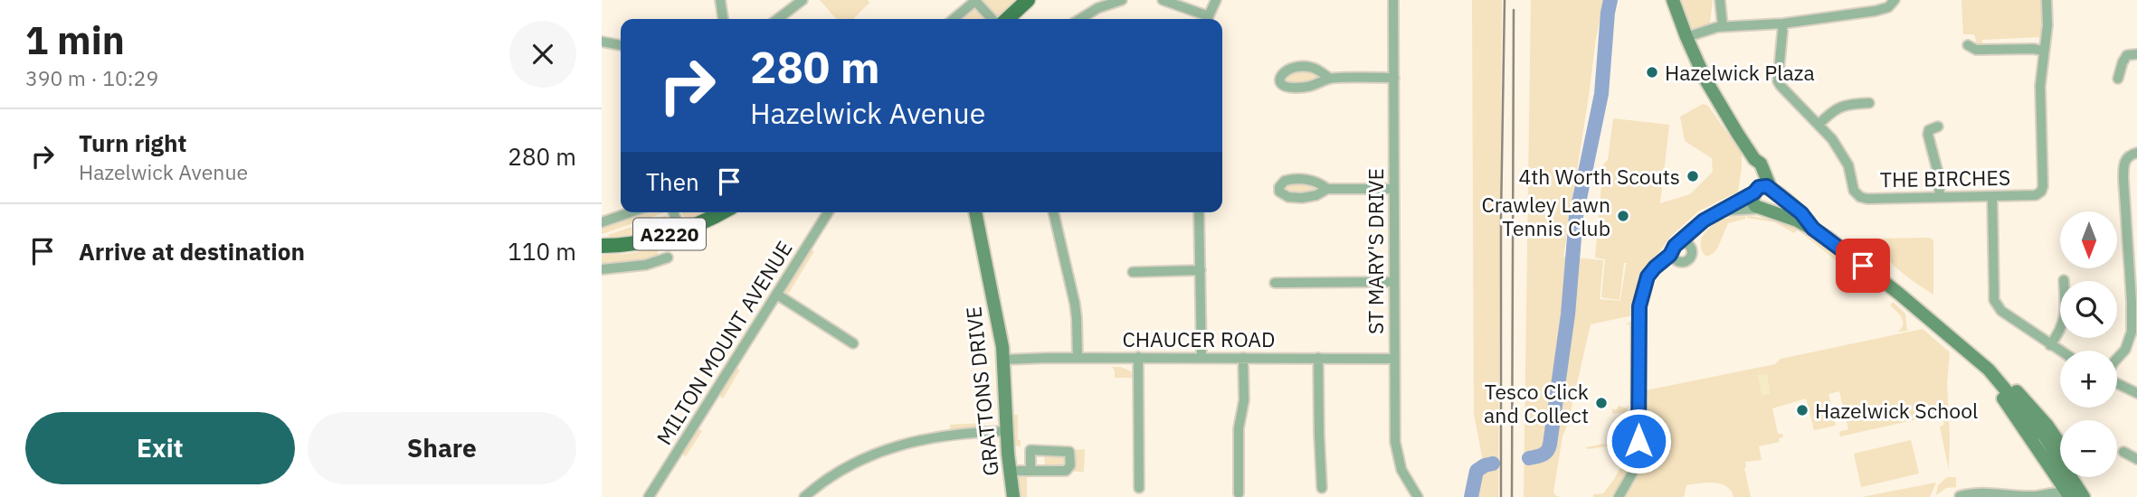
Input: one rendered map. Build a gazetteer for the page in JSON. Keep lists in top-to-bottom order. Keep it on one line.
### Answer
{"streets":{"main road":["A2220"],"street":["THE BIRCHES","ST MARY'S DRIVE","CHAUCER ROAD","MILTON MOUNT AVENUE","GRATTONS DRIVE"]},"crossings":[["ST MARY'S DRIVE","CHAUCER ROAD"],["CHAUCER ROAD","GRATTONS DRIVE"]],"places":["Hazelwick Plaza","4th Worth Scouts","Crawley Lawn Tennis Club","Tesco Click and Collect","Hazelwick School"],"north":"bottom","page":{"heading":["1 min","390 m · 10:29"],"turn":["280 m","Hazelwick Avenue"],"list":[{"name":"Turn right","note":"Hazelwick Avenue","value":"280 m"},{"name":"Arrive at destination","value":"110 m"}],"then":"Then","map_buttons":["+","−"],"buttons":["Exit","Share"]}}
